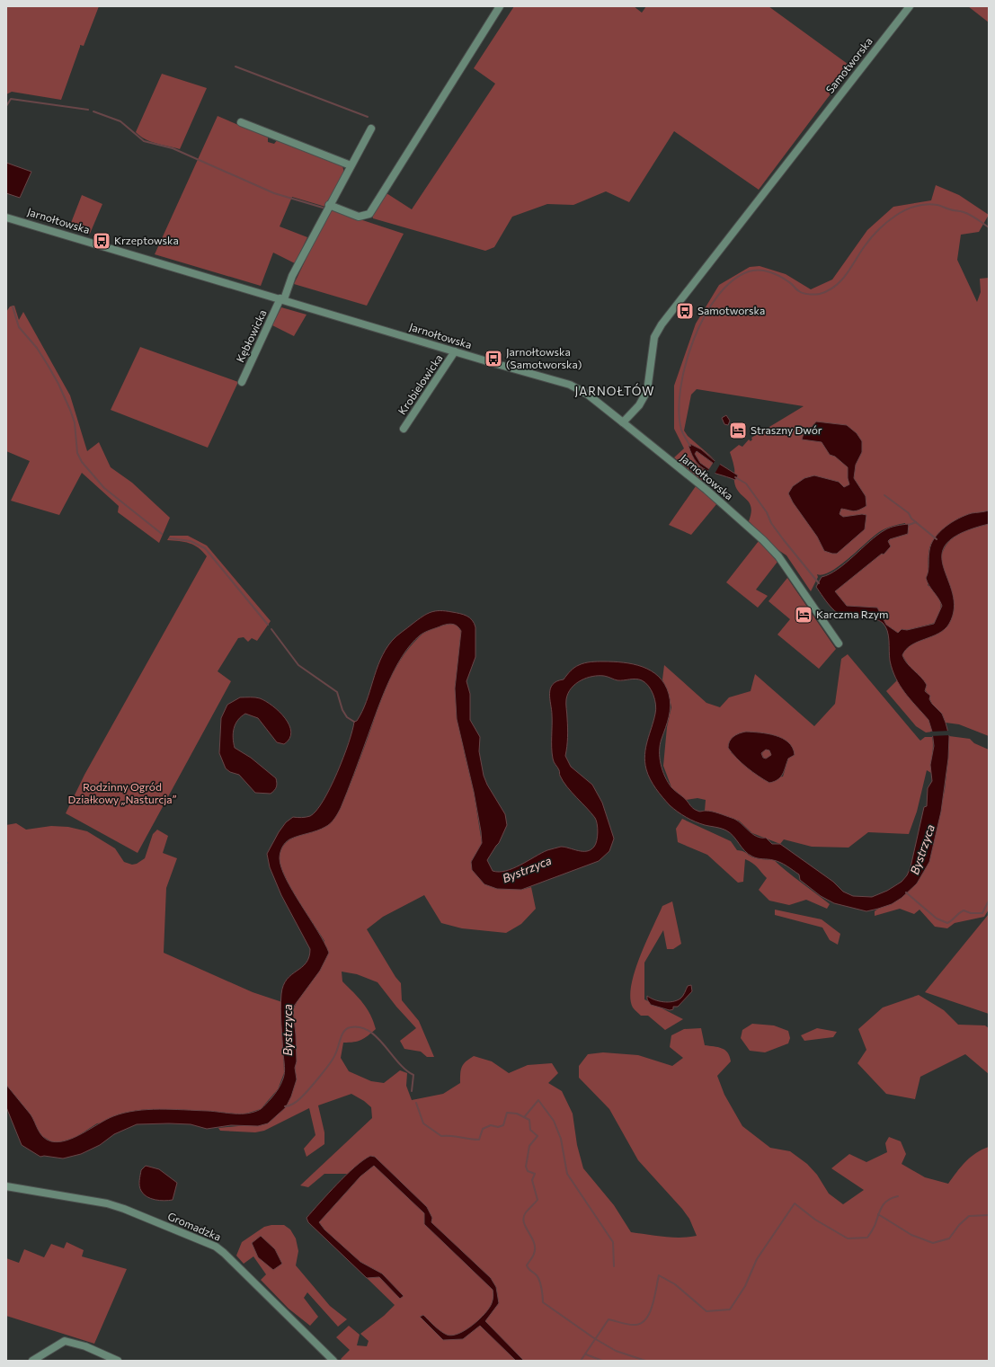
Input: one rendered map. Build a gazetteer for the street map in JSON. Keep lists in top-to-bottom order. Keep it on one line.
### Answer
{"streets":{"street":["Samotworska","Jarnołtowska","Kębłowicka","Krobielowicka","Gromadzka"]},"crossings":[["Samotworska","Jarnołtowska"],["Jarnołtowska","Kębłowicka"],["Jarnołtowska","Krobielowicka"]],"districts":["JARNOŁTÓW"],"water":["Bystrzyca"],"parks":["Rodzinny Ogród Działkowy „Nasturcja”"],"places":{"bus stop":["Krzeptowska","Samotworska","Jarnołtowska (Samotworska)"],"hotel":["Straszny Dwór","Karczma Rzym"]}}
